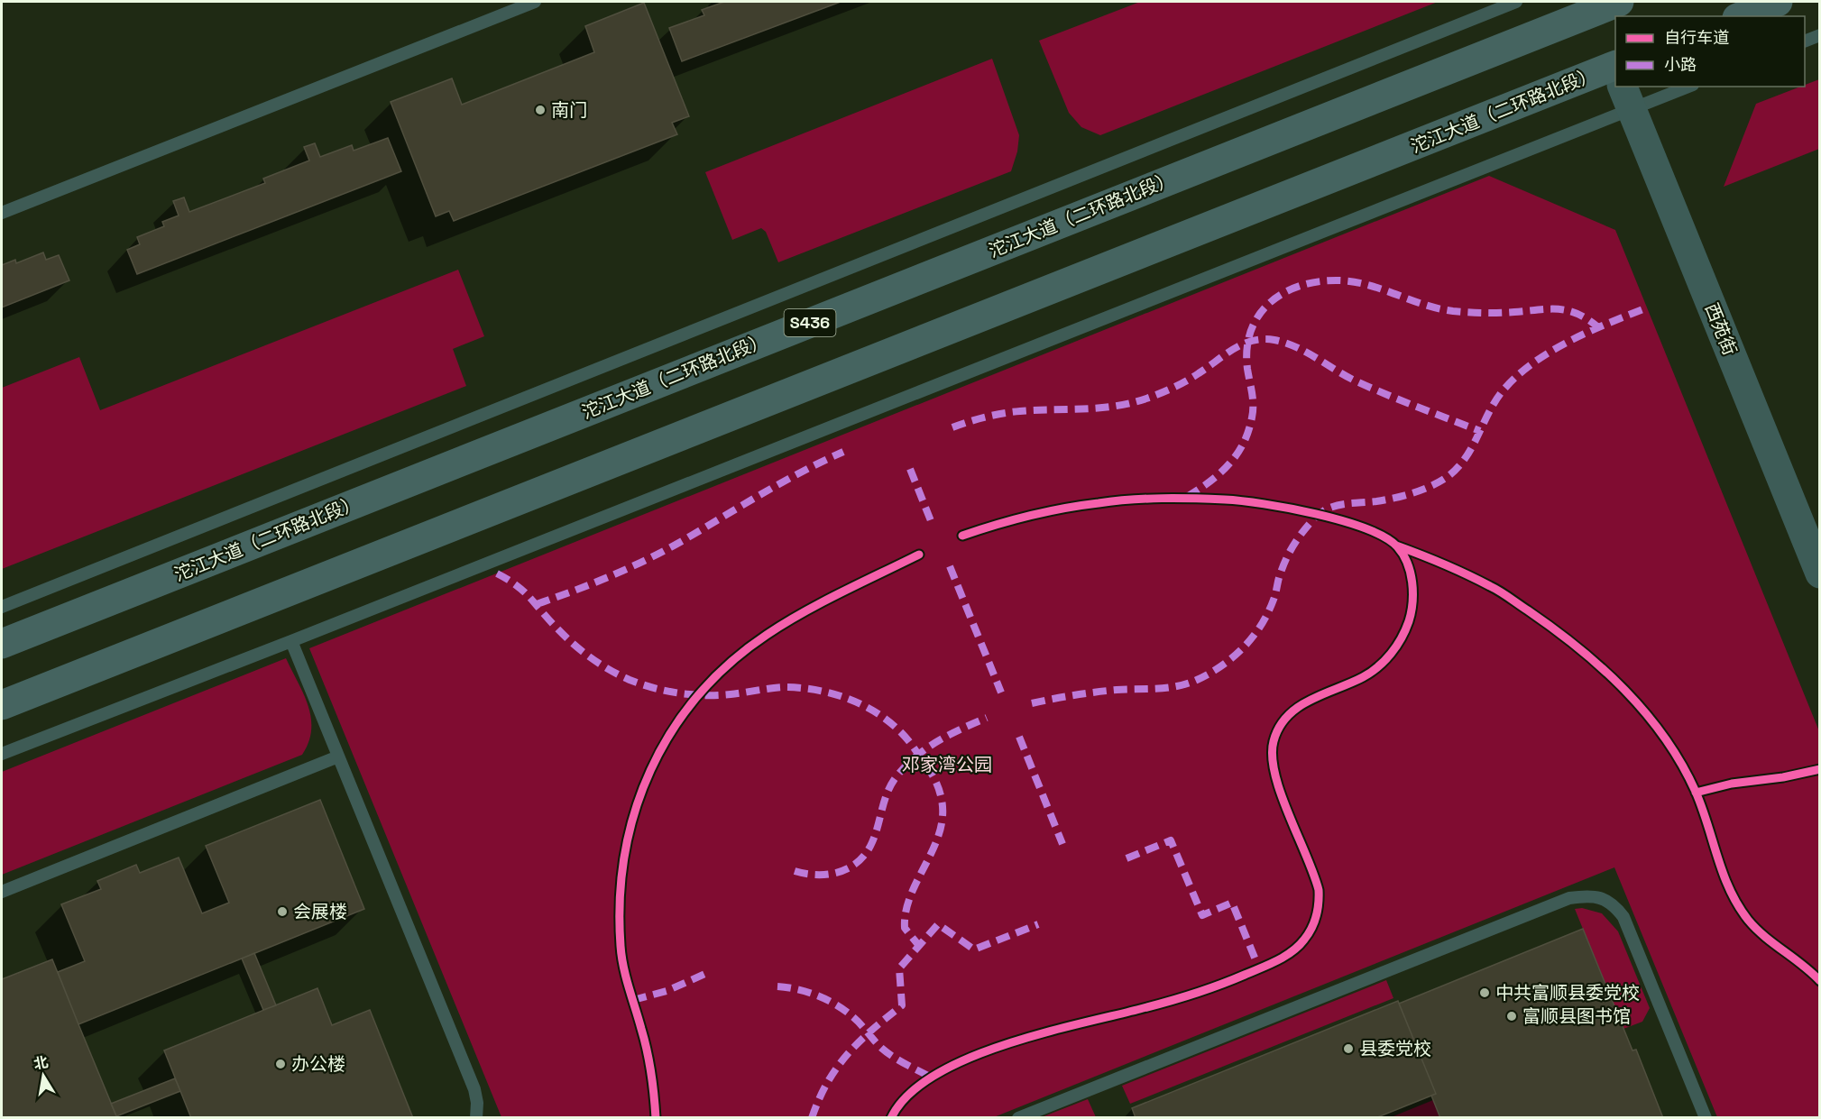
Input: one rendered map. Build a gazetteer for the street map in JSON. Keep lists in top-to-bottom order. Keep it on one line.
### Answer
{"streets":{"highway":["沱江大道（二环路北段）","S436"],"street":["西苑街"]},"parks":["邓家湾公园"],"places":["南门","会展楼","中共富顺县委党校","富顺县图书馆","县委党校","办公楼"],"legend":["自行车道","小路"],"north":"top"}
